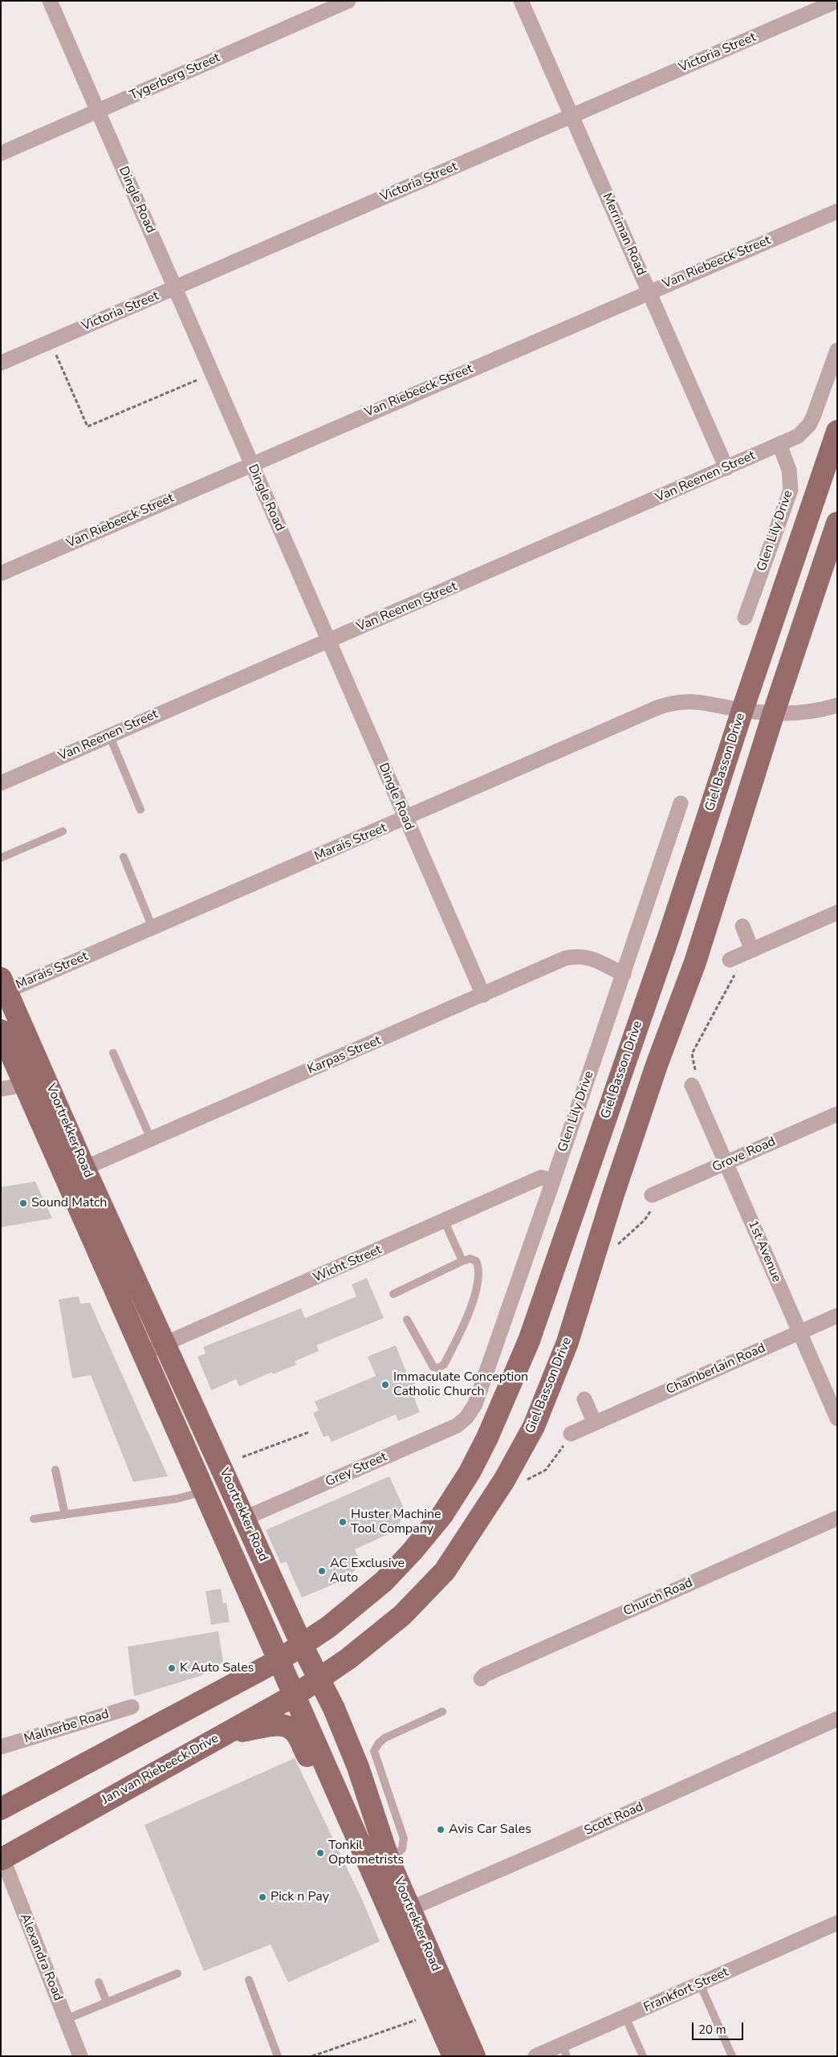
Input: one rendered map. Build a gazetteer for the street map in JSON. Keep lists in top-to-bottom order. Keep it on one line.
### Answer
{"streets":{"main road":["Giel Basson Drive","Voortrekker Road","Jan van Riebeeck Drive"],"street":["Victoria Street","Tygerberg Street","Dingle Road","Merriman Road","Van Riebeeck Street","Van Reenen Street","Glen Lily Drive","Marais Street","Karpas Street","Grove Road","1st Avenue","Wicht Street","Chamberlain Road","Grey Street","Church Road","Malherbe Road","Scott Road","Alexandra Road","Frankfort Street"]},"crossings":[["Victoria Street","Dingle Road"],["Victoria Street","Merriman Road"],["Tygerberg Street","Dingle Road"],["Dingle Road","Van Riebeeck Street"],["Dingle Road","Van Reenen Street"],["Dingle Road","Marais Street"],["Dingle Road","Karpas Street"],["Merriman Road","Van Riebeeck Street"],["Merriman Road","Van Reenen Street"],["Van Reenen Street","Glen Lily Drive"],["Glen Lily Drive","Karpas Street"],["Glen Lily Drive","Wicht Street"],["Glen Lily Drive","Grey Street"],["Giel Basson Drive","Marais Street"],["Giel Basson Drive","Voortrekker Road"],["Giel Basson Drive","Jan van Riebeeck Drive"],["Marais Street","Voortrekker Road"],["Karpas Street","Voortrekker Road"],["Voortrekker Road","Wicht Street"],["Voortrekker Road","Grey Street"],["Voortrekker Road","Jan van Riebeeck Drive"],["Voortrekker Road","Scott Road"],["Grove Road","1st Avenue"],["1st Avenue","Chamberlain Road"],["Jan van Riebeeck Drive","Alexandra Road"]],"places":["Sound Match","Immaculate Conception Catholic Church","Huster Machine Tool Company","AC Exclusive Auto","K Auto Sales","Avis Car Sales","Tonkil Optometrists","Pick n Pay"],"scale_bar":"20 m"}
